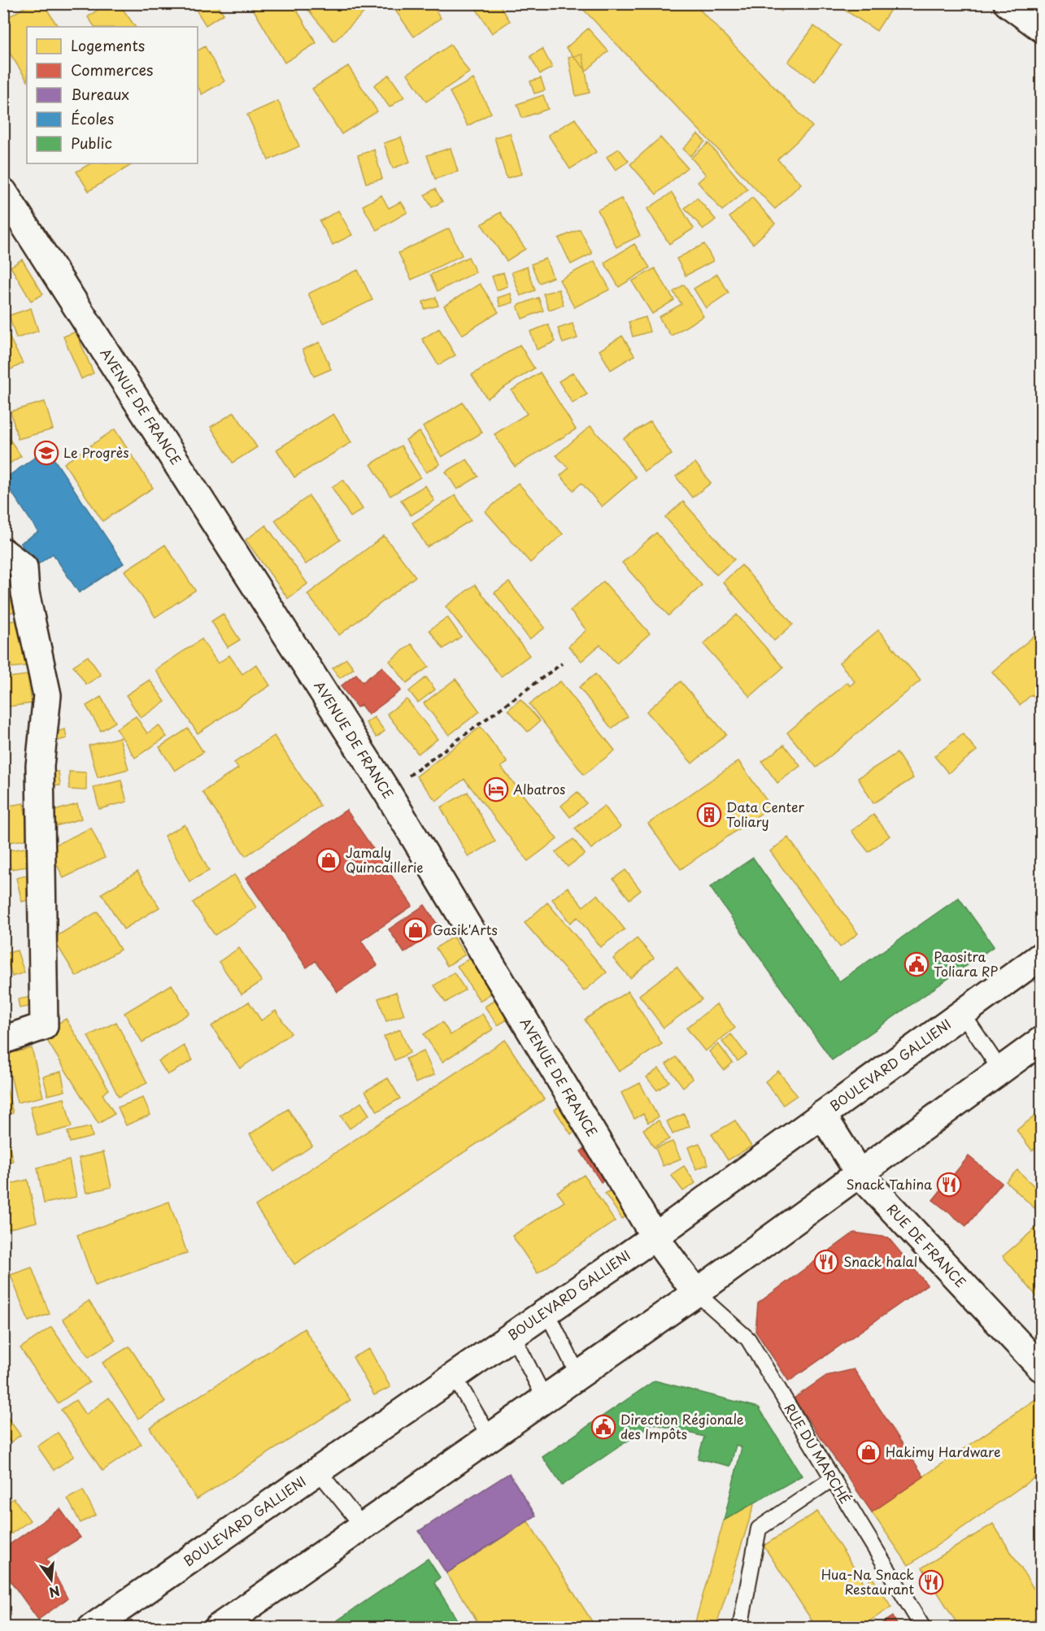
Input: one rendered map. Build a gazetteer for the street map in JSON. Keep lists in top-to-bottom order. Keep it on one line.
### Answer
{"streets":{"street":["AVENUE DE FRANCE","BOULEVARD GALLIENI","RUE DE FRANCE"],"lane":["RUE DU MARCHÉ"]},"crossings":[["AVENUE DE FRANCE","BOULEVARD GALLIENI"],["AVENUE DE FRANCE","RUE DU MARCHÉ"],["BOULEVARD GALLIENI","RUE DE FRANCE"]],"places":{"school or university":["Le Progrès"],"hotel":["Albatros"],"building":["Data Center Toliary"],"shop":["Jamaly Quincaillerie","Gasik'Arts","Hakimy Hardware"],"public building":["Paositra Toliara RP","Direction Régionale des Impôts"],"restaurant":["Snack Tahina","Snack halal","Hua-Na Snack Restaurant"]},"legend":["Logements","Commerces","Bureaux","Écoles","Public"],"north":"bottom"}
